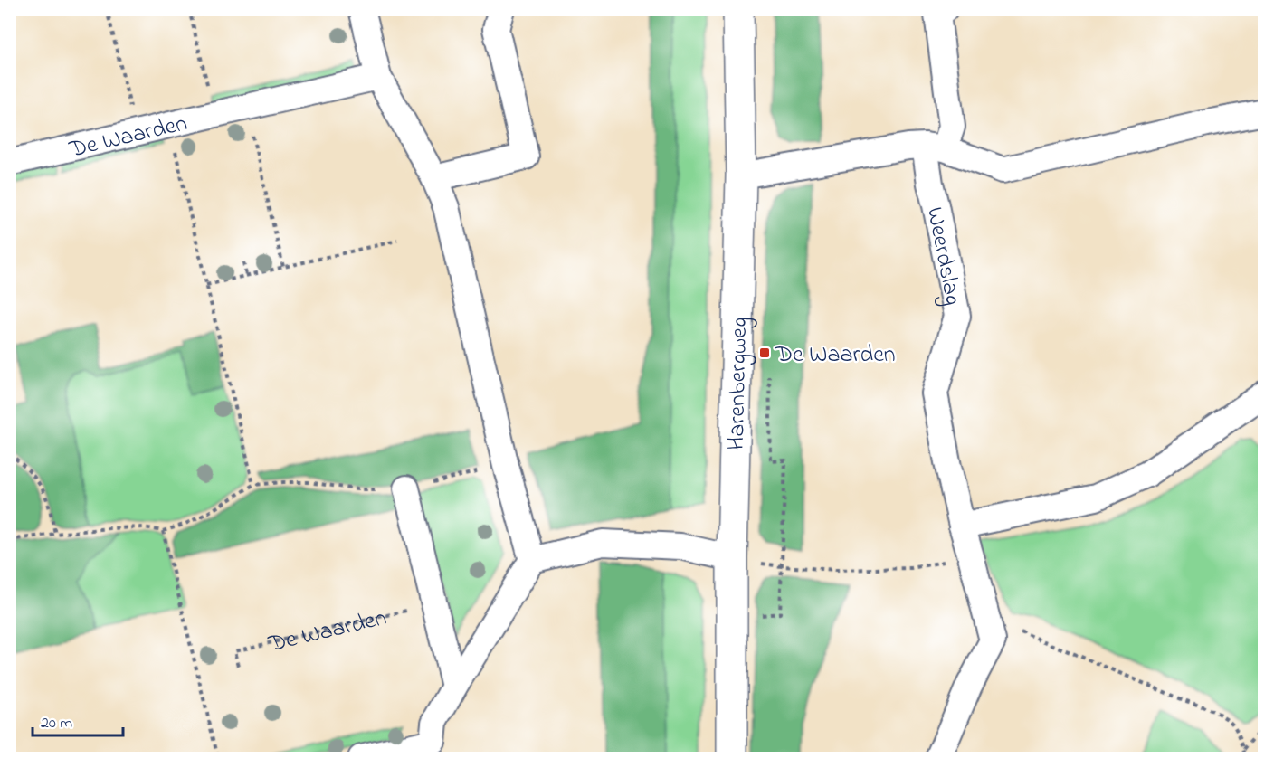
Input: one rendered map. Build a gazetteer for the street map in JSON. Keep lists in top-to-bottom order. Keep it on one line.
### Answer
{"streets":{"street":["De Waarden","Weerdslag","Harenbergweg"]},"places":{"transit":["De Waarden"]},"scale_bar":"20 m"}
